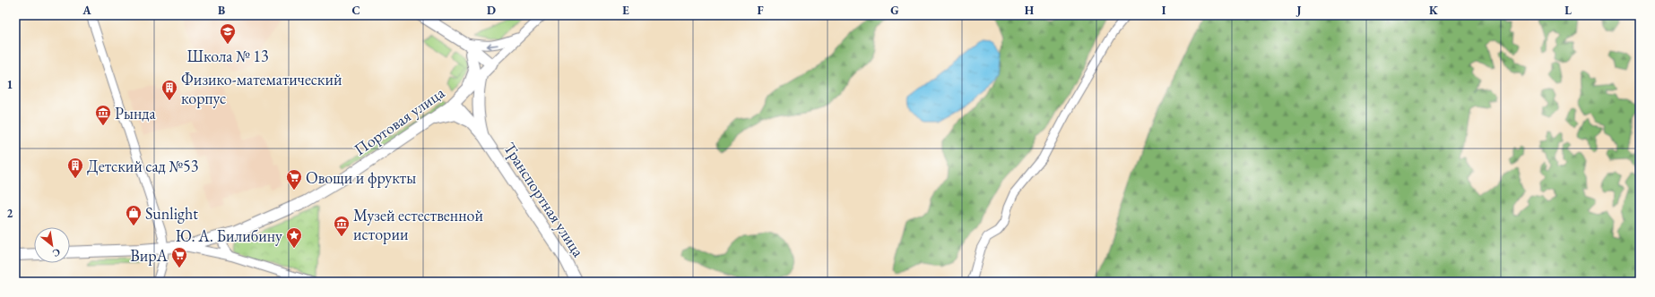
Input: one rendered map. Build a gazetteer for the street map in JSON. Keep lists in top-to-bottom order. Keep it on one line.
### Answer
{"streets":{"main road":["Портовая улица","Транспортная улица"]},"crossings":[["Портовая улица","Транспортная улица"]],"places":{"school or university":["Школа № 13"],"building":["Физико-математический корпус","Детский сад №53"],"museum":["Рында","Музей естественной истории"],"supermarket":["Овощи и фрукты","ВирА"],"shop":["Sunlight"],"place":["Ю. А. Билибину"]},"north":"bottom right","grid":{"columns":["A","B","C","D","E","F","G","H","I","J","K","L"],"rows":["1","2"]}}
